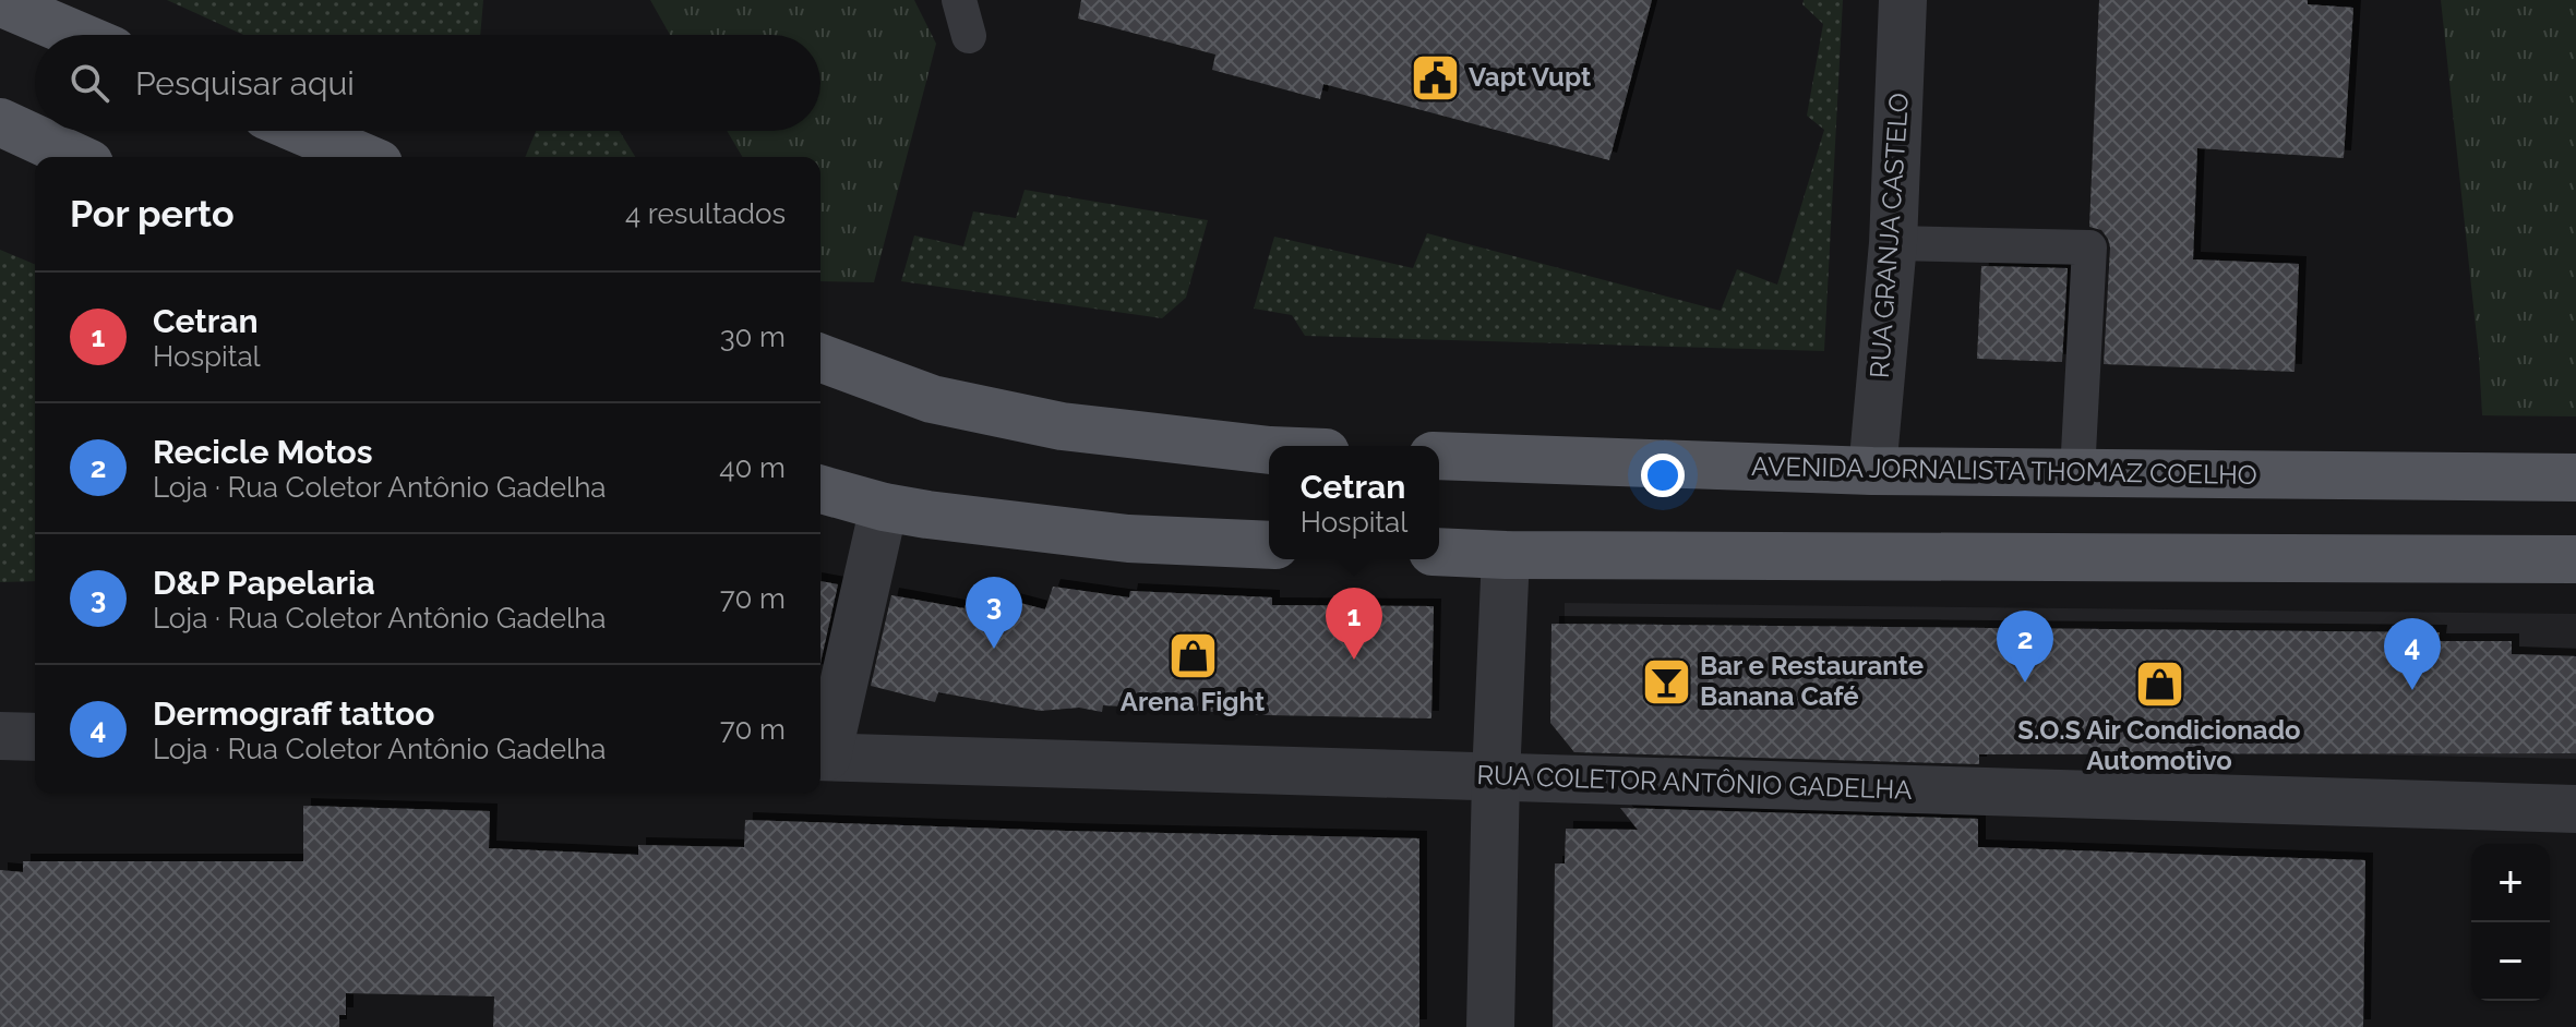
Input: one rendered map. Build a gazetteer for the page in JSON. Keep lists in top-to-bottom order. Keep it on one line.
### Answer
{"streets":{"main road":["AVENIDA JORNALISTA THOMAZ COELHO"],"street":["RUA GRANJA CASTELO","RUA COLETOR ANTÔNIO GADELHA"]},"crossings":[["RUA GRANJA CASTELO","AVENIDA JORNALISTA THOMAZ COELHO"]],"places":{"public building":["Vapt Vupt"],"shop":["Arena Fight","S.O.S Air Condicionado Automotivo"],"bar":["Bar e Restaurante Banana Café"]},"page":{"search":"Pesquisar aqui","heading":["Por perto","4 resultados"],"list":[{"mark":"1","name":"Cetran","note":"Hospital","value":"30 m"},{"mark":"2","name":"Recicle Motos","note":"Loja · Rua Coletor Antônio Gadelha","value":"40 m"},{"mark":"3","name":"D&P Papelaria","note":"Loja · Rua Coletor Antônio Gadelha","value":"70 m"},{"mark":"4","name":"Dermograff tattoo","note":"Loja · Rua Coletor Antônio Gadelha","value":"70 m"}],"popup":["Cetran","Hospital"],"pins":["3","1","2","4"],"map_buttons":["+","−"]}}
